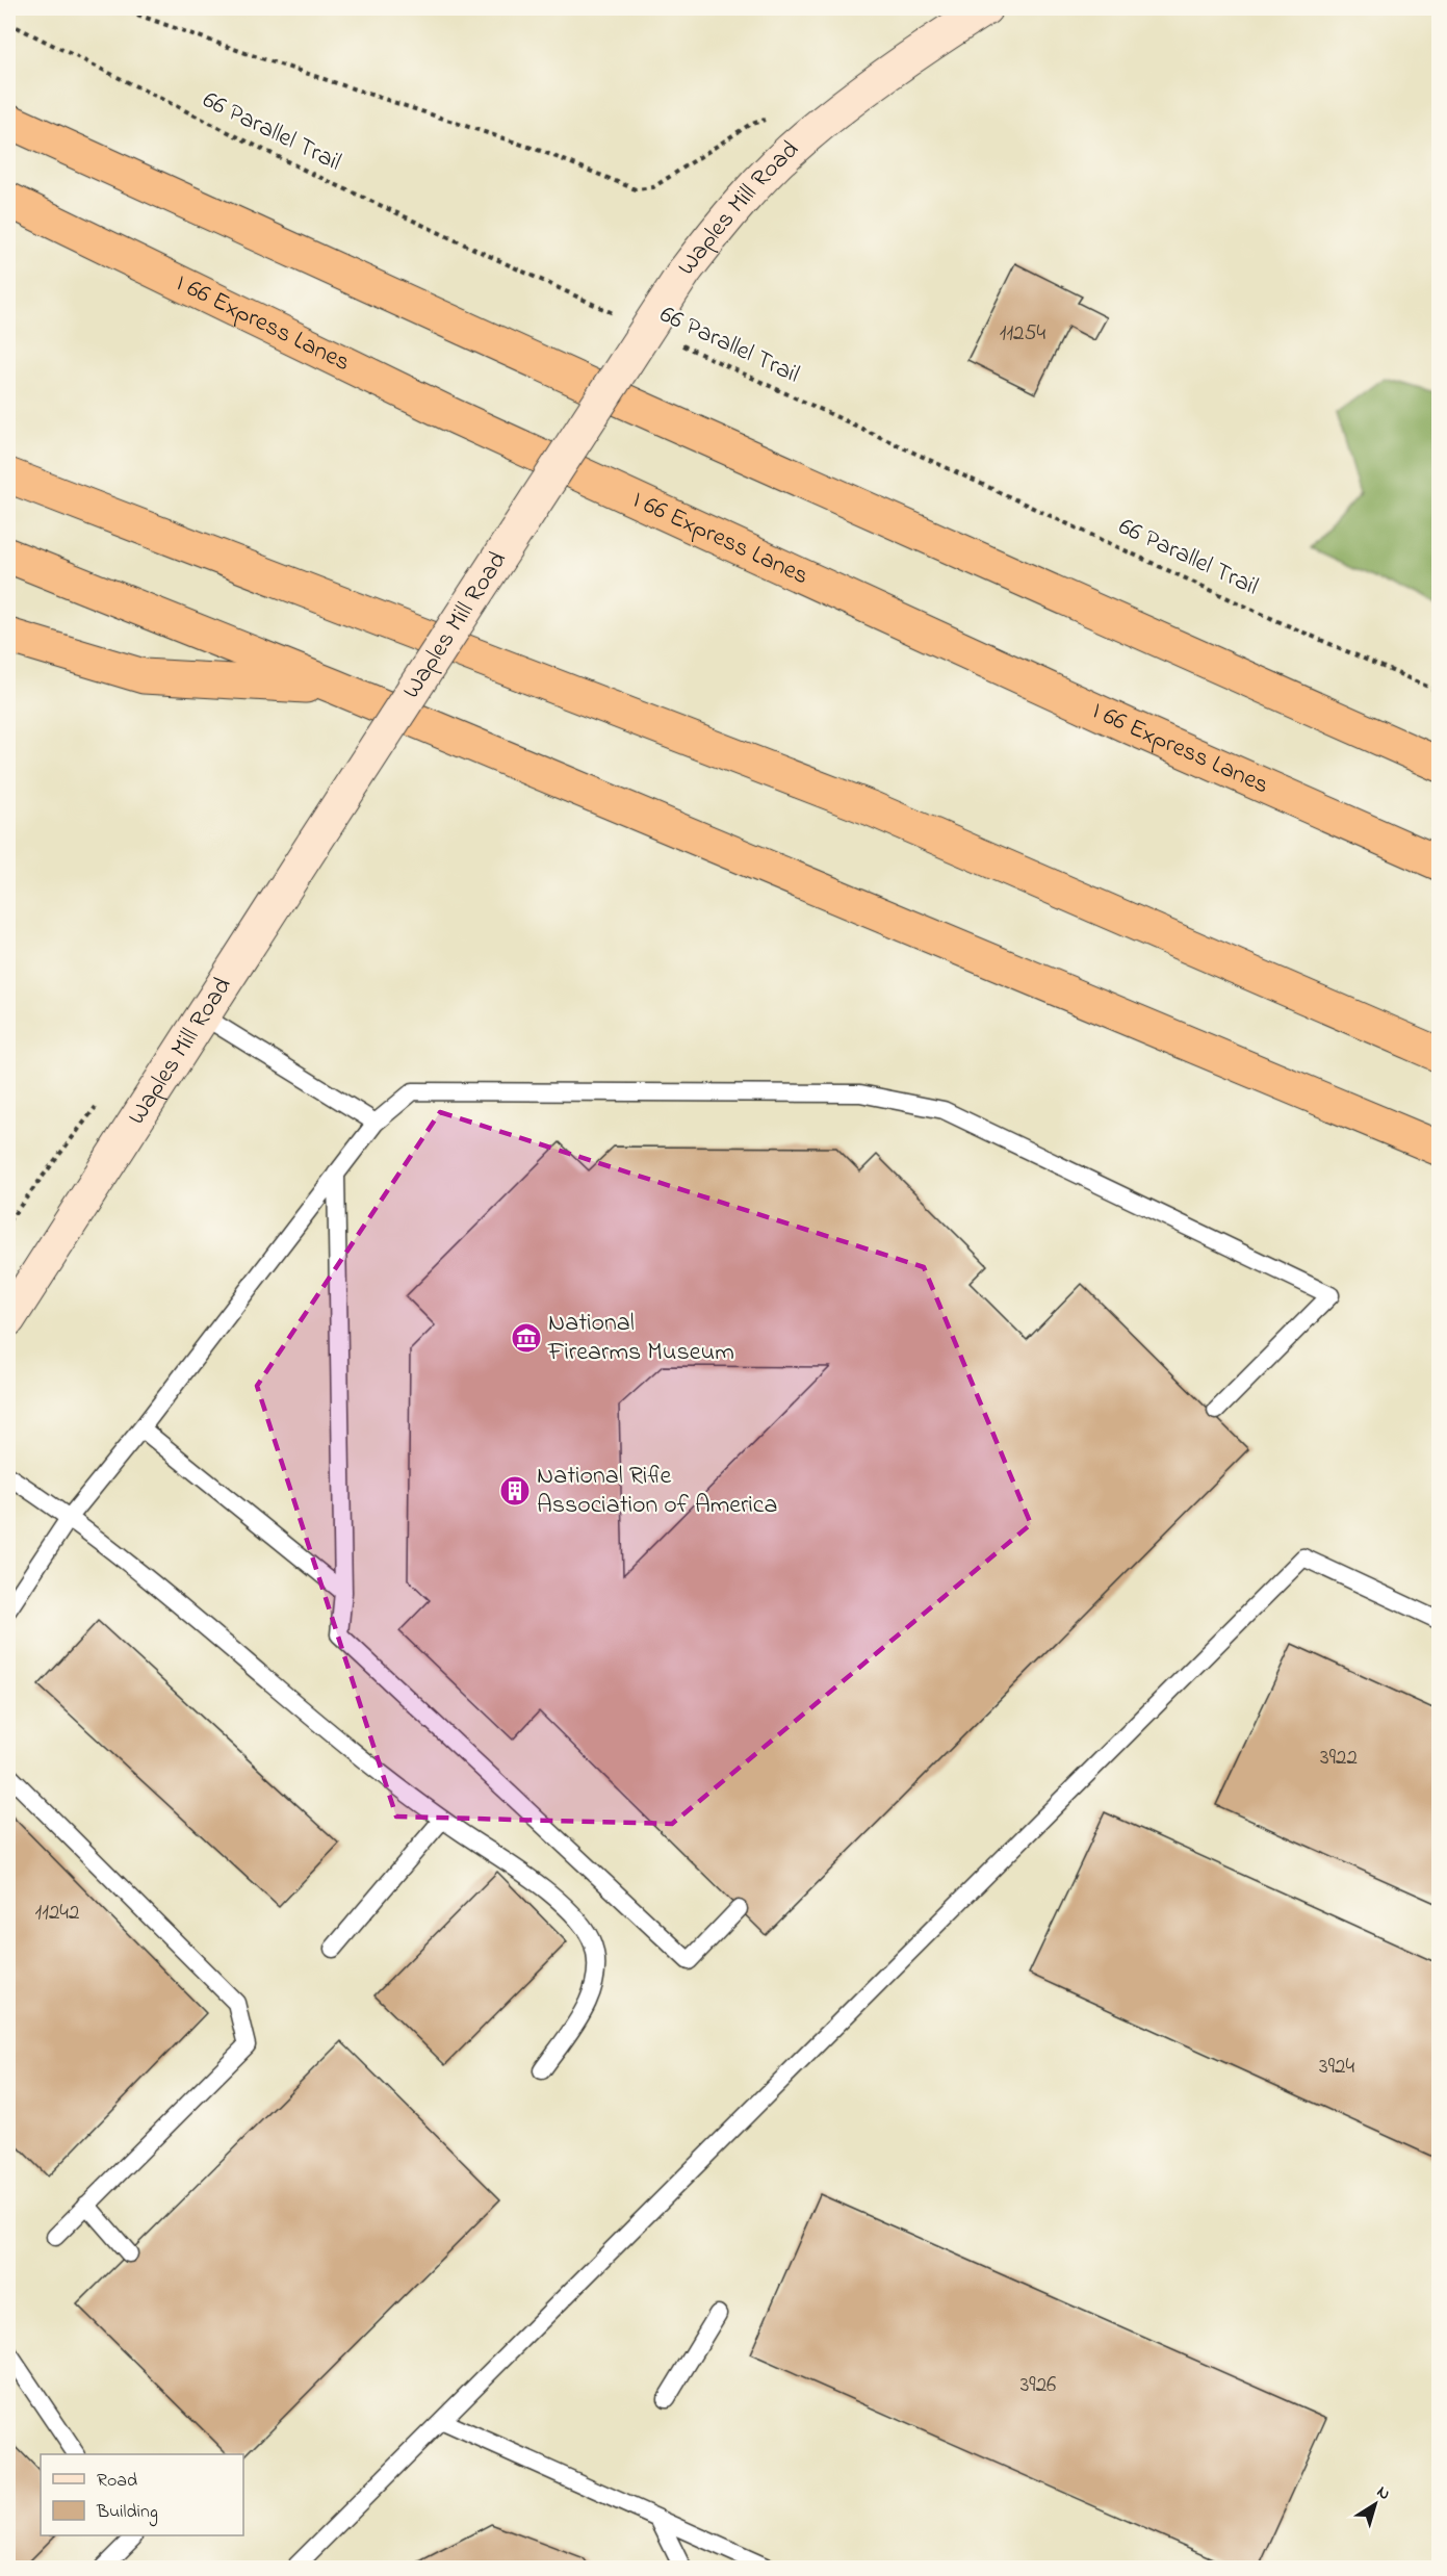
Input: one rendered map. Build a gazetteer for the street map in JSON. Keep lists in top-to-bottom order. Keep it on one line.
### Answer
{"streets":{"highway":["I 66 Express Lanes"],"main road":["Waples Mill Road"],"path":["66 Parallel Trail"]},"places":{"museum":["National Firearms Museum"],"building":["National Rifle Association of America"]},"house_numbers":["11254","3922","11242","3924","3926"],"legend":["Road","Building"],"north":"top right"}
